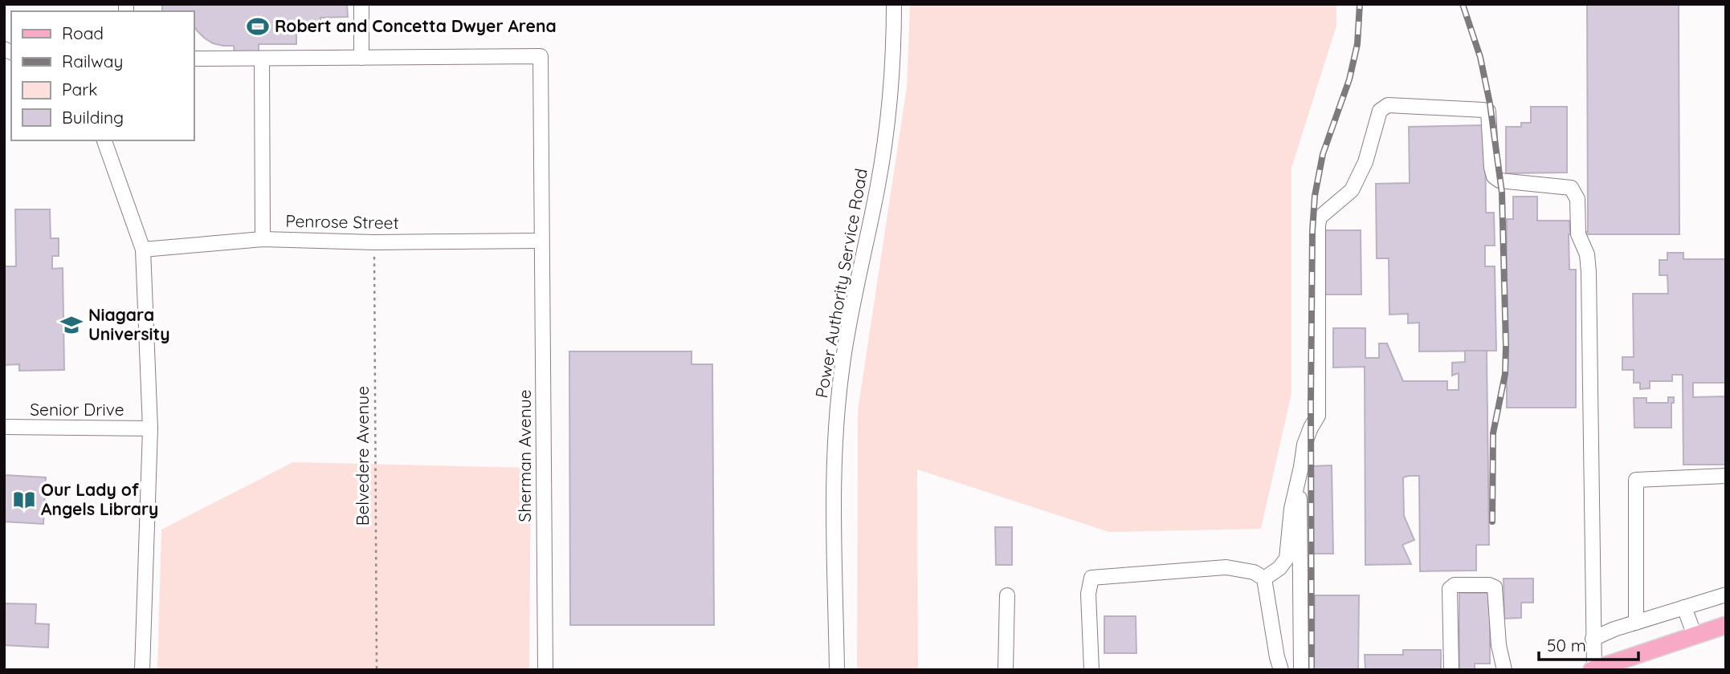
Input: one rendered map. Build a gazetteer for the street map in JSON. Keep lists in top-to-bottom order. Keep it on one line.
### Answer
{"streets":{"street":["Penrose Street","Power Authority Service Road","Senior Drive","Sherman Avenue"],"path":["Belvedere Avenue"]},"crossings":[["Penrose Street","Belvedere Avenue"],["Penrose Street","Sherman Avenue"]],"places":{"sports":["Robert and Concetta Dwyer Arena"],"school or university":["Niagara University"],"library":["Our Lady of Angels Library"]},"legend":["Road","Railway","Park","Building"],"scale_bar":"50 m"}
